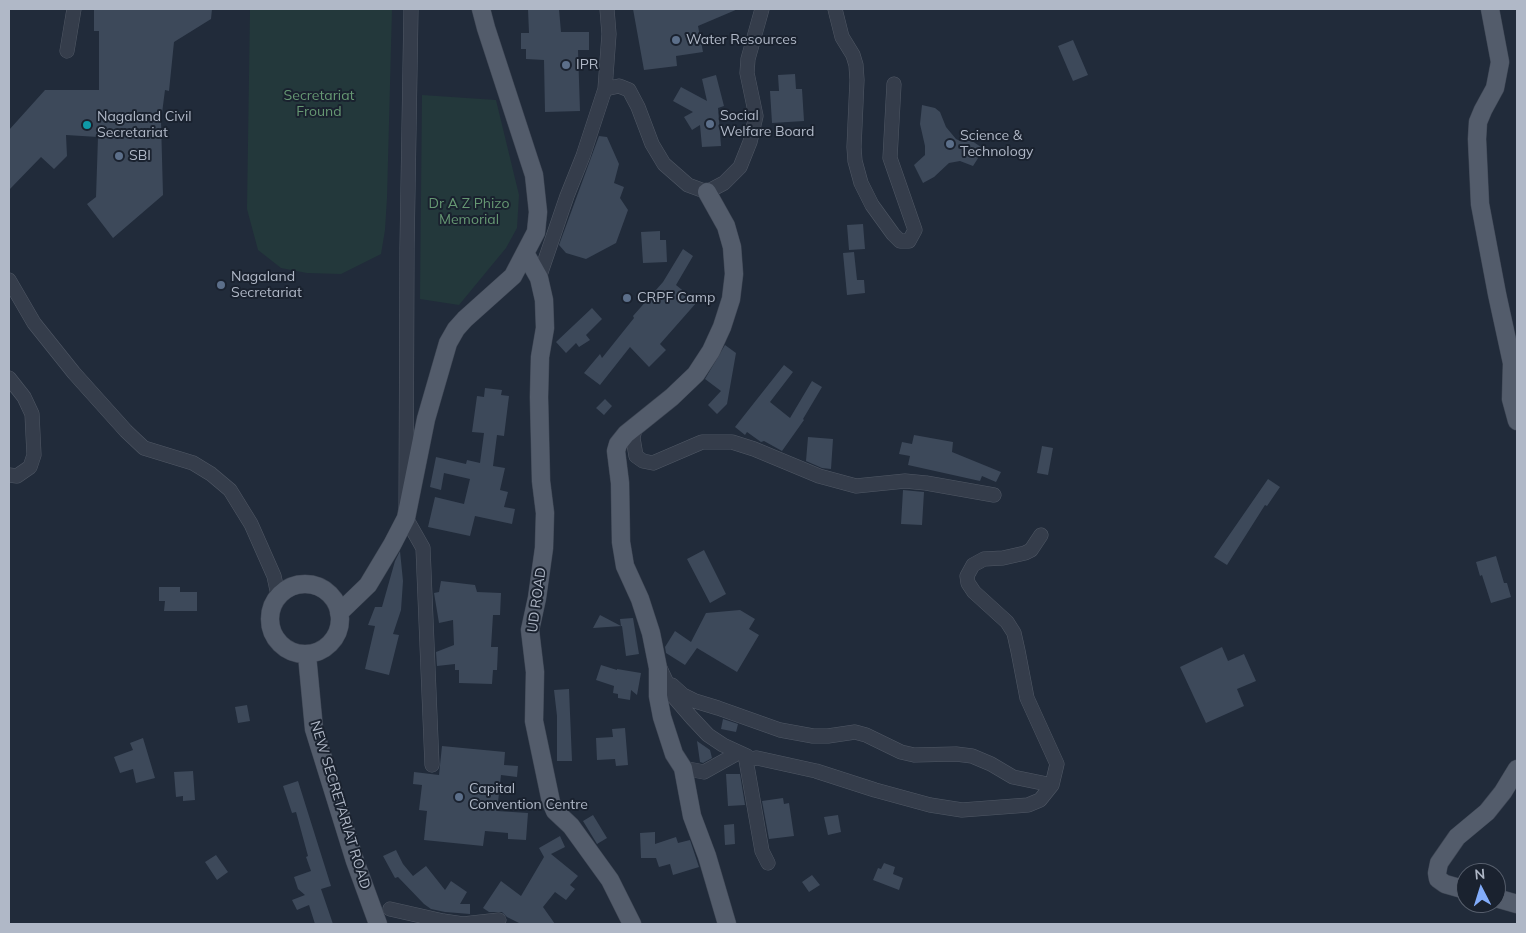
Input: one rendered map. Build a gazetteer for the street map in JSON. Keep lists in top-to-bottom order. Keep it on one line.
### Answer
{"streets":{"main road":["UD ROAD","NEW SECRETARIAT ROAD"]},"parks":["Secretariat Fround","Dr A Z Phizo Memorial"],"places":["Water Resources","IPR","Social Welfare Board","Nagaland Civil Secretariat","Science & Technology","SBI","Nagaland Secretariat","CRPF Camp","Capital Convention Centre"],"north":"top"}
